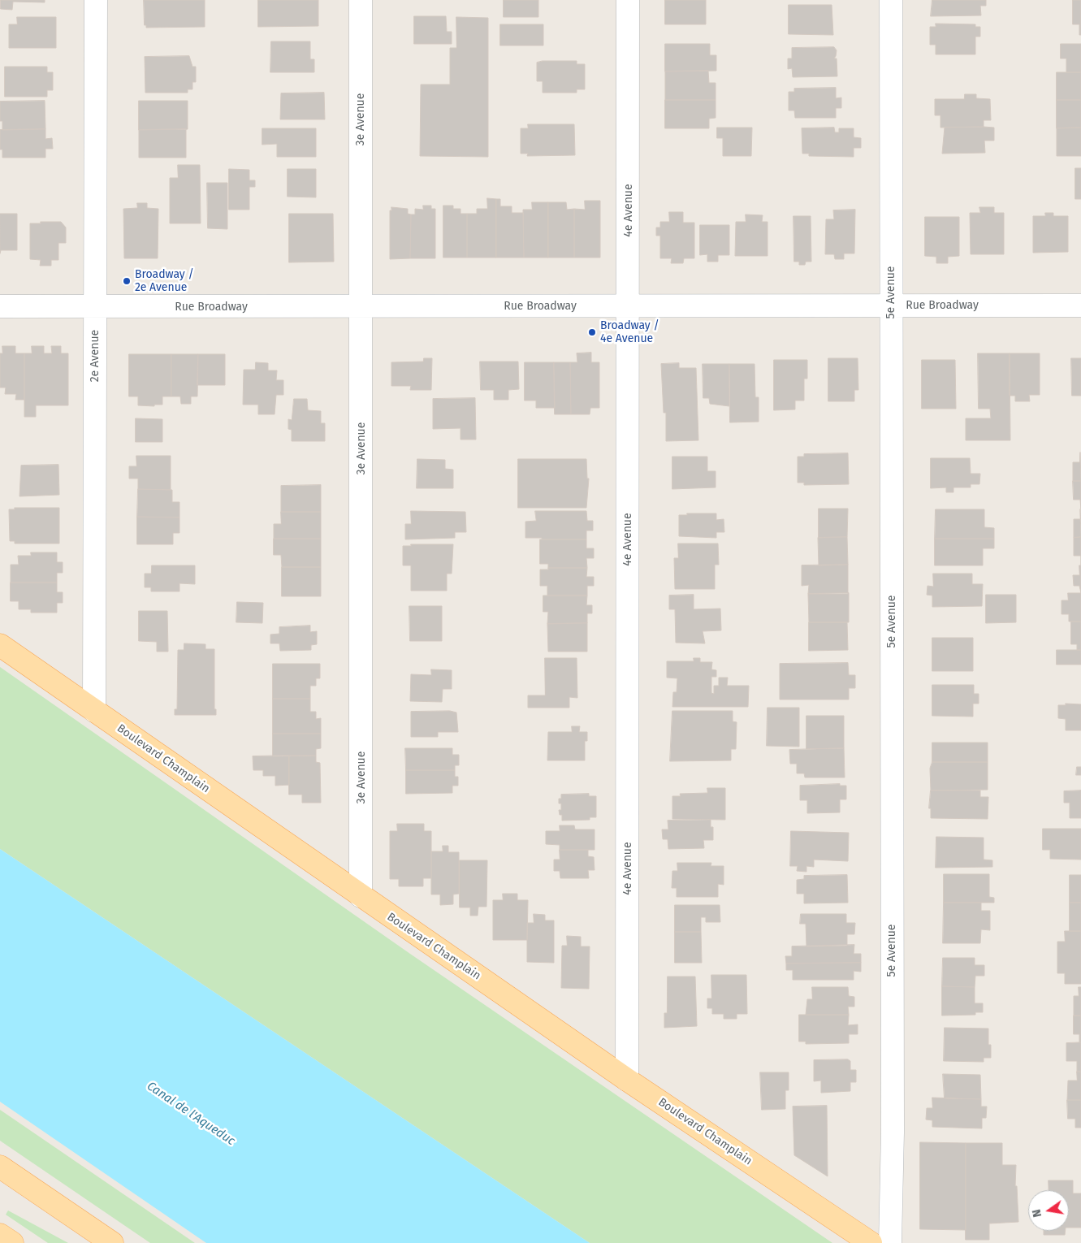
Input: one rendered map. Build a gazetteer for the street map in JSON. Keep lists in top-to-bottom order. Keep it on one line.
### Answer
{"streets":{"main road":["Boulevard Champlain"],"street":["3e Avenue","4e Avenue","5e Avenue","Rue Broadway","2e Avenue"]},"crossings":[["3e Avenue","Rue Broadway"],["3e Avenue","Boulevard Champlain"],["4e Avenue","Rue Broadway"],["4e Avenue","Boulevard Champlain"],["5e Avenue","Rue Broadway"],["Rue Broadway","2e Avenue"],["2e Avenue","Boulevard Champlain"]],"water":["Canal de l'Aqueduc"],"places":["Broadway / 2e Avenue","Broadway / 4e Avenue"],"north":"left"}
